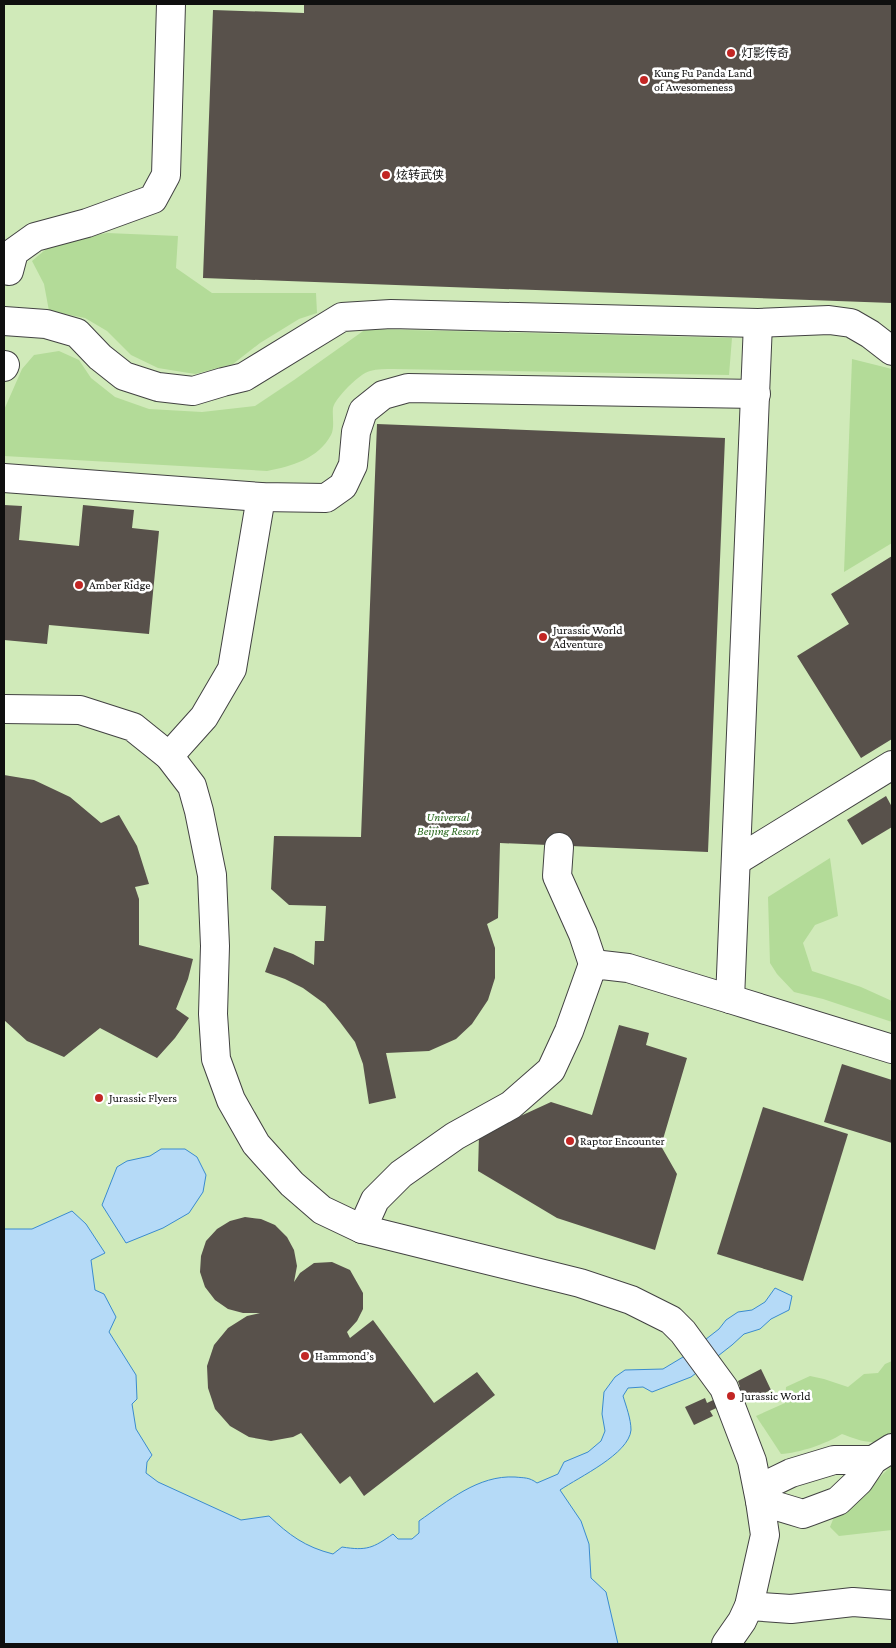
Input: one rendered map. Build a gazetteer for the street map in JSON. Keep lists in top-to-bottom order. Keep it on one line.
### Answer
{"parks":["Universal Beijing Resort"],"places":["灯影传奇","Kung Fu Panda Land of Awesomeness","炫转武侠","Amber Ridge","Jurassic World Adventure","Jurassic Flyers","Raptor Encounter","Hammond’s","Jurassic World"]}
